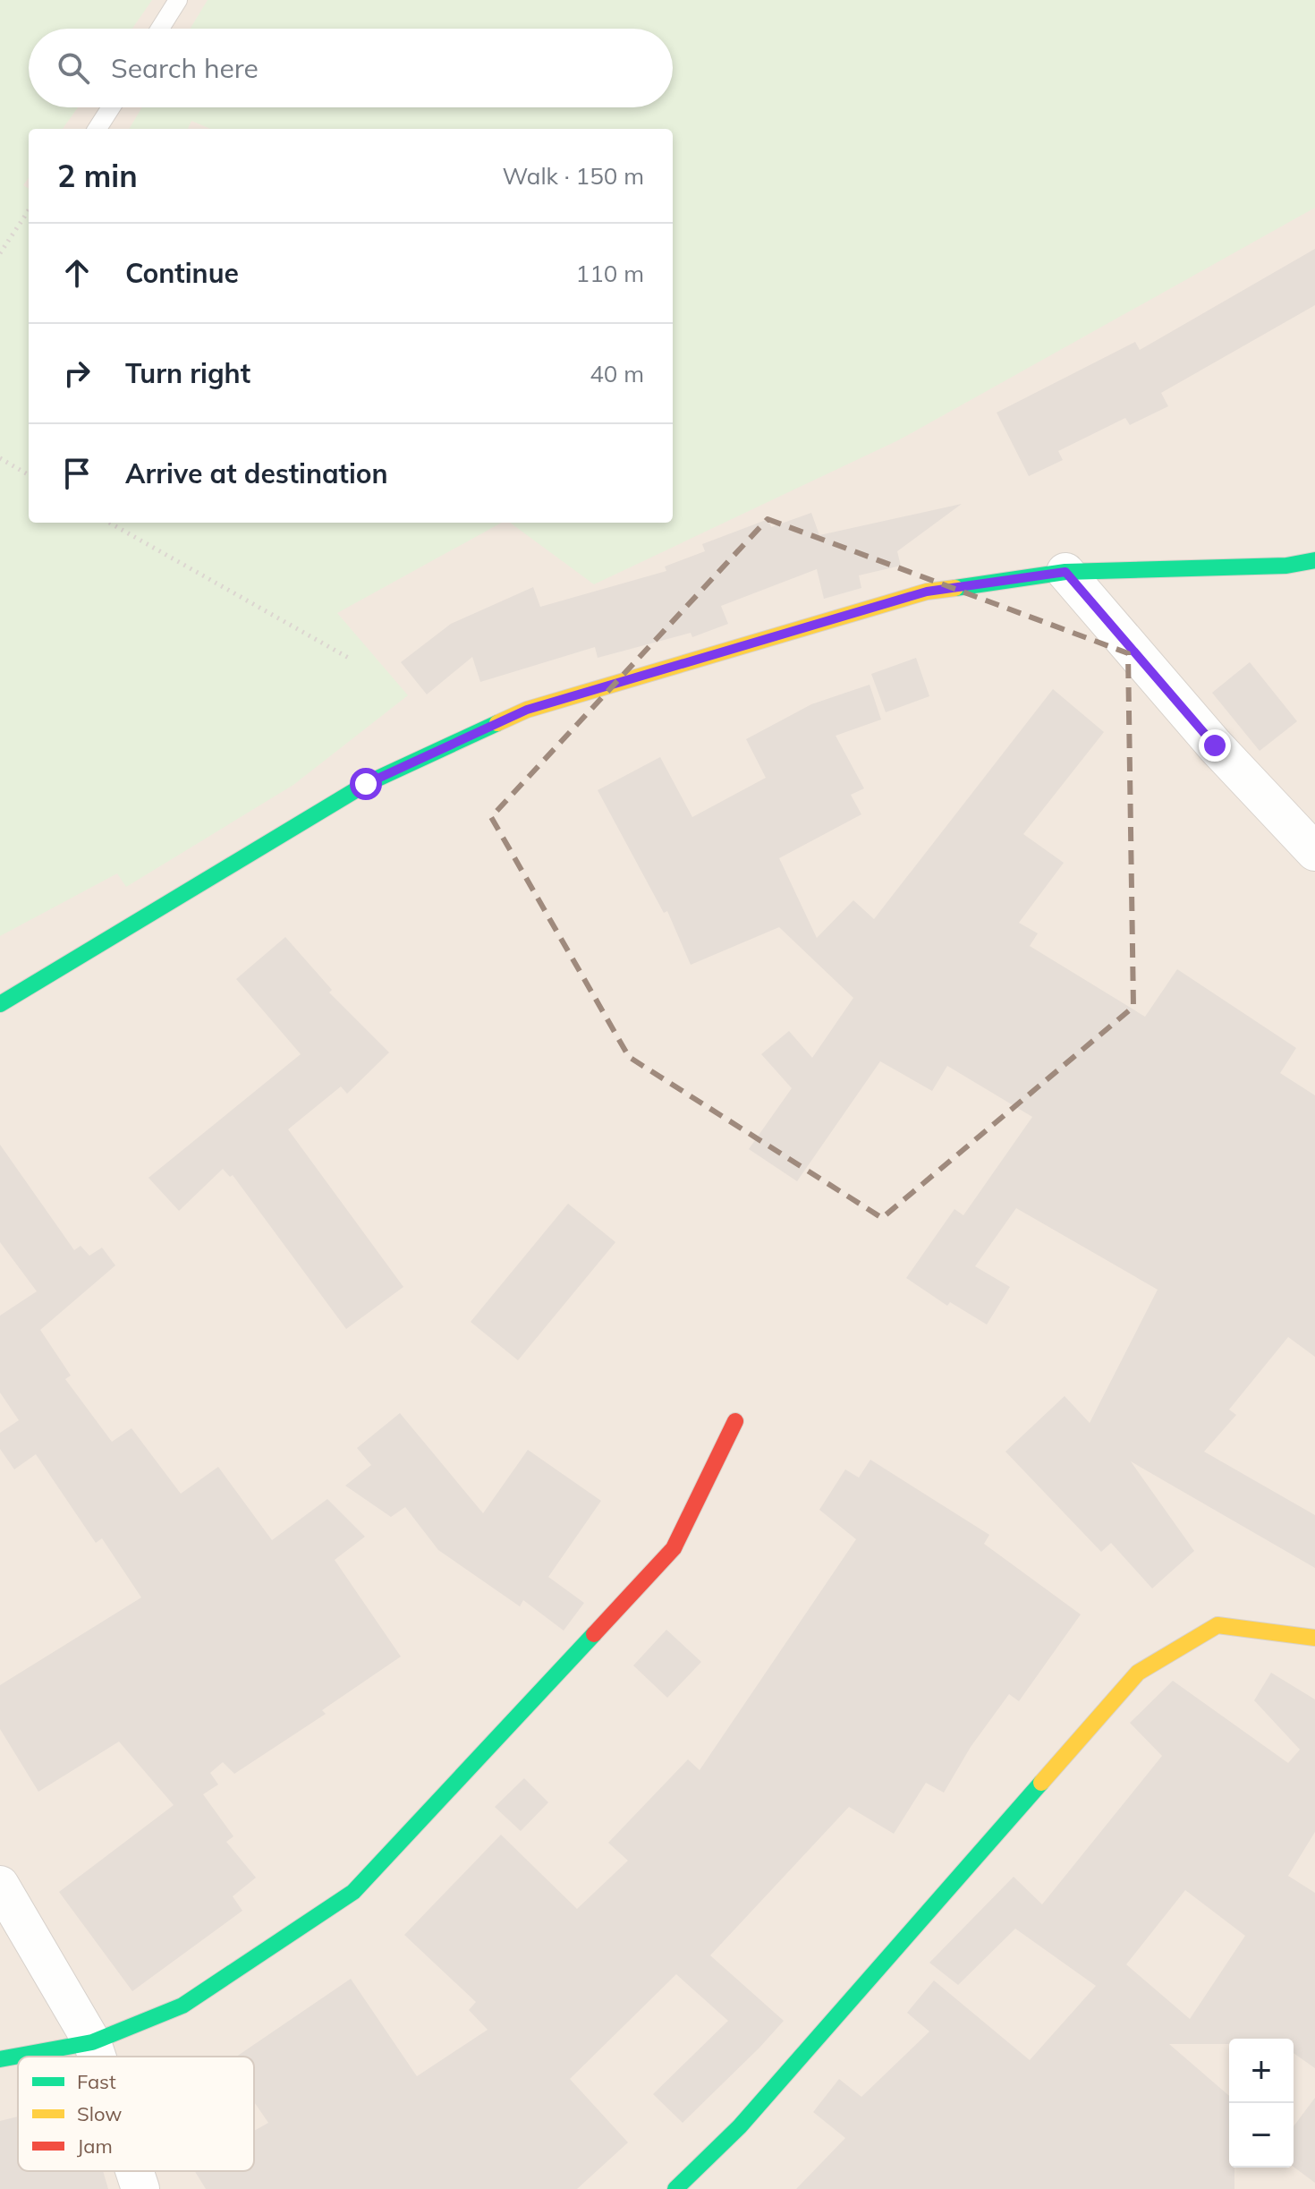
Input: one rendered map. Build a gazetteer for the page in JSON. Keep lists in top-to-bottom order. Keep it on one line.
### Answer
{"legend":["Fast","Slow","Jam"],"page":{"search":"Search here","heading":["2 min","Walk · 150 m"],"list":[["Continue","110 m"],["Turn right","40 m"],"Arrive at destination"],"map_buttons":["+","−"]}}
